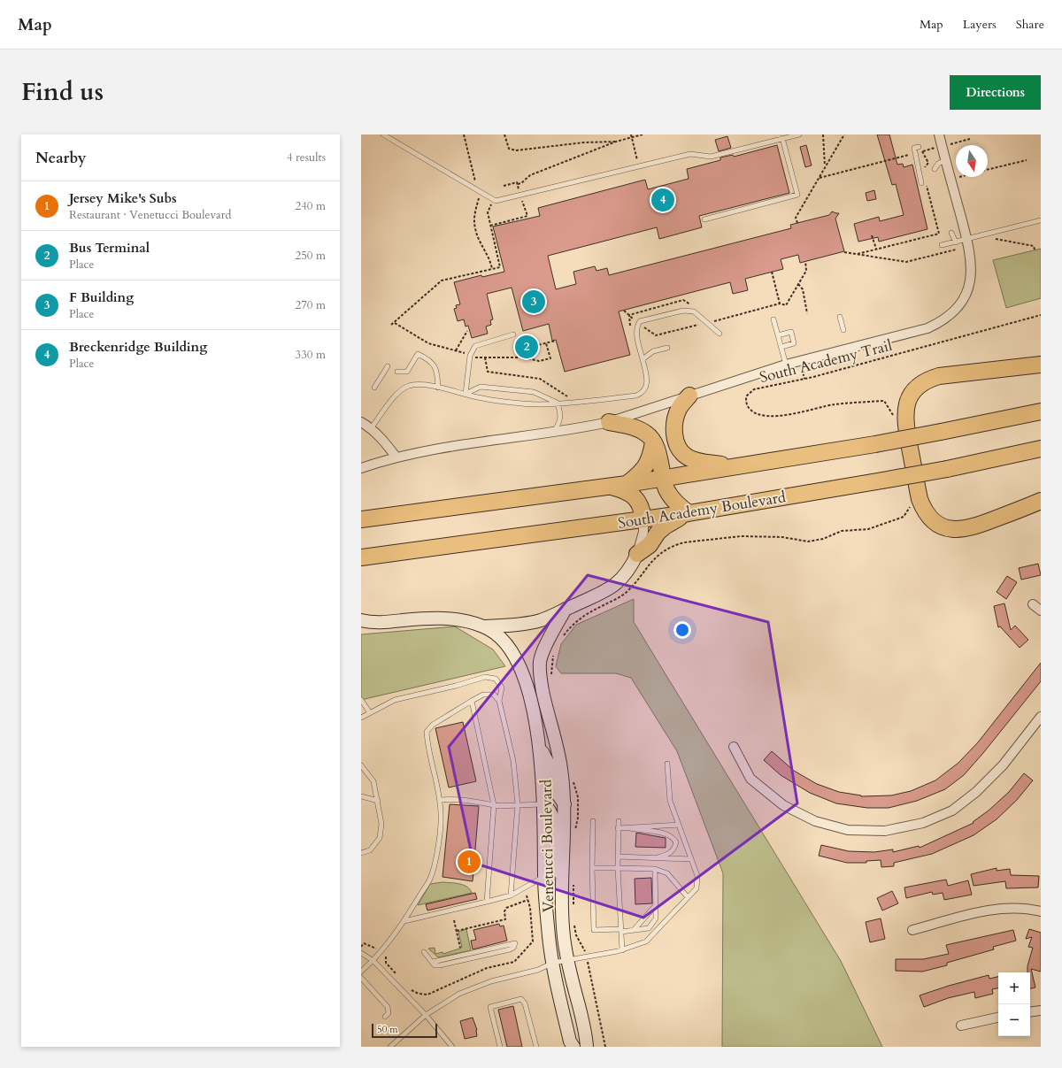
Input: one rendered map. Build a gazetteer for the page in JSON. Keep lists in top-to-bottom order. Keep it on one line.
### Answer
{"streets":{"highway":["South Academy Boulevard"],"street":["Venetucci Boulevard"],"path":["South Academy Trail"]},"scale_bar":"50 m","north":"bottom","page":{"header":"Map","nav":["Map","Layers","Share"],"title":"Find us","buttons":"Directions","heading":["Nearby","4 results"],"list":[{"mark":"1","name":"Jersey Mike's Subs","note":"Restaurant · Venetucci Boulevard","value":"240 m"},{"mark":"2","name":"Bus Terminal","note":"Place","value":"250 m"},{"mark":"3","name":"F Building","note":"Place","value":"270 m"},{"mark":"4","name":"Breckenridge Building","note":"Place","value":"330 m"}],"pins":["4","3","2","1"],"map_buttons":["+","−"],"scale":"50 m"}}
